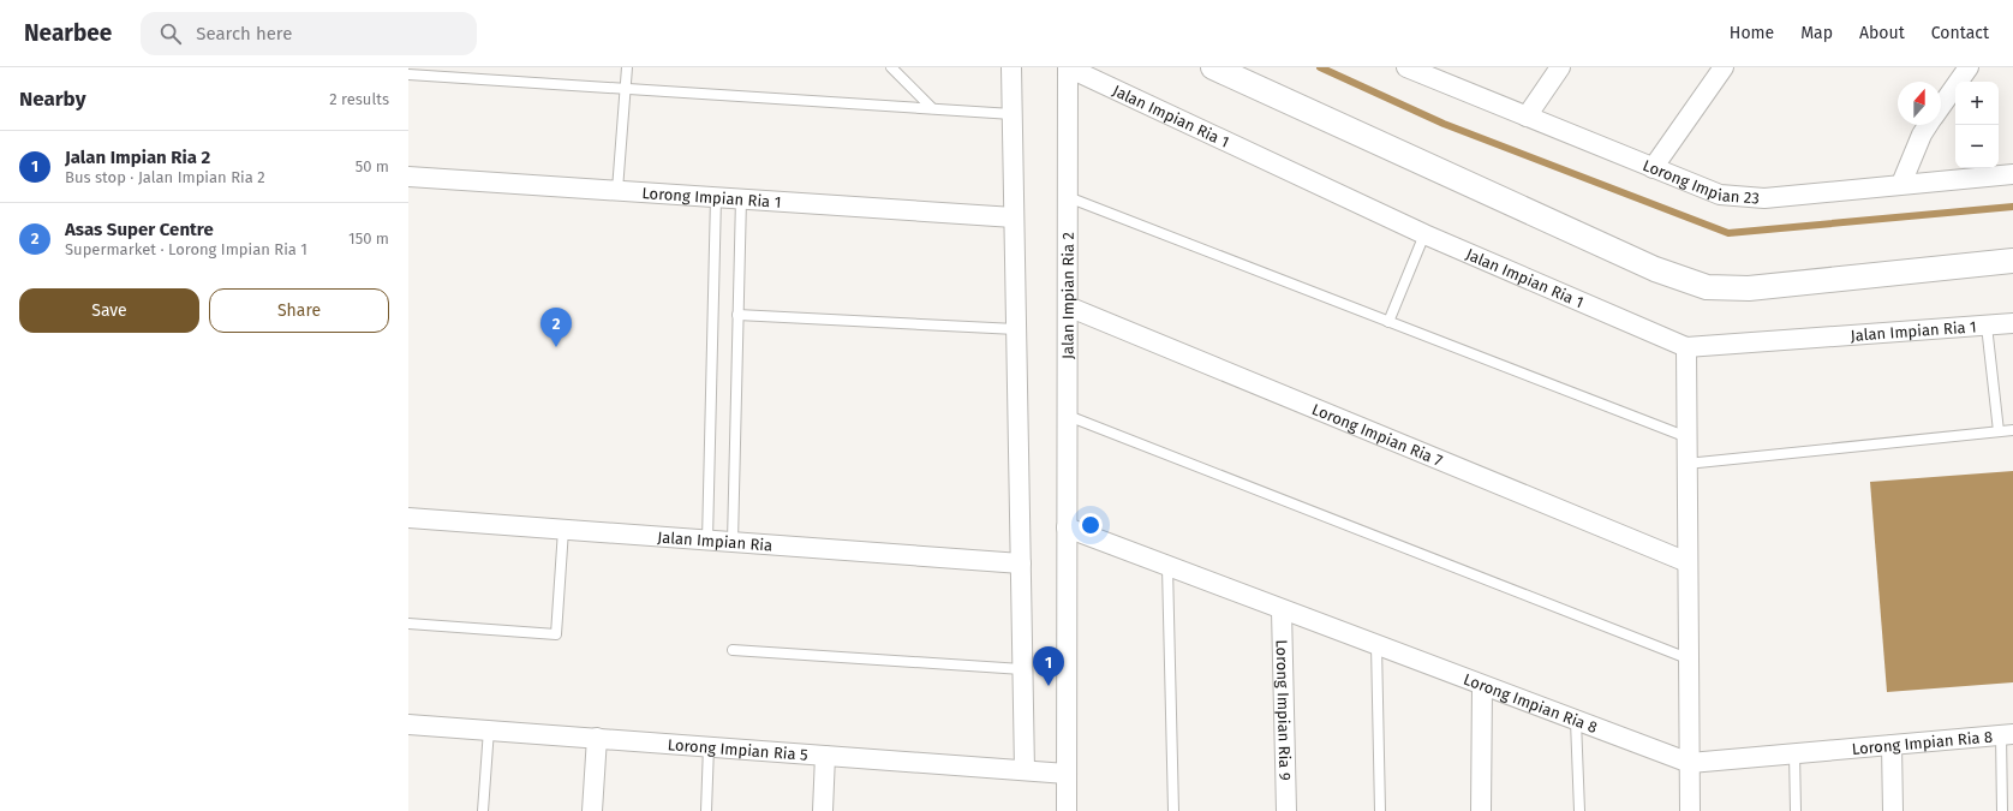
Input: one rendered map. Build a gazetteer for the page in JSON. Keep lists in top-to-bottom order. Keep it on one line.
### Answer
{"streets":{"street":["Jalan Impian Ria 1","Lorong Impian 23","Lorong Impian Ria 1","Jalan Impian Ria 2","Lorong Impian Ria 7","Jalan Impian Ria","Lorong Impian Ria 8","Lorong Impian Ria 9","Lorong Impian Ria 5"]},"crossings":[["Jalan Impian Ria 1","Jalan Impian Ria 2"],["Jalan Impian Ria 2","Lorong Impian Ria 7"],["Jalan Impian Ria 2","Lorong Impian Ria 8"],["Jalan Impian Ria 2","Lorong Impian Ria 5"],["Lorong Impian Ria 8","Lorong Impian Ria 9"]],"north":"top","page":{"header":"Nearbee","search":"Search here","nav":["Home","Map","About","Contact"],"heading":["Nearby","2 results"],"map_buttons":["+","−"],"list":[{"mark":"1","name":"Jalan Impian Ria 2","note":"Bus stop · Jalan Impian Ria 2","value":"50 m"},{"mark":"2","name":"Asas Super Centre","note":"Supermarket · Lorong Impian Ria 1","value":"150 m"}],"buttons":["Save","Share"],"pins":["2","1"]}}
